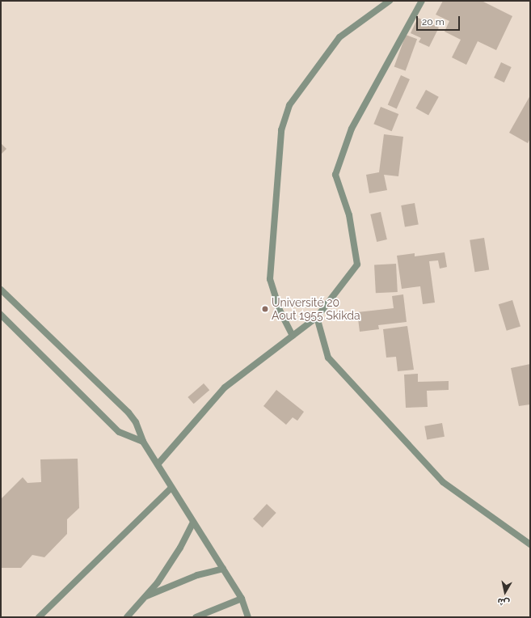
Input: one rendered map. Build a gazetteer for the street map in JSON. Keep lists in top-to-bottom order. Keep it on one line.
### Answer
{"places":["Université 20 Aout 1955 Skikda"],"scale_bar":"20 m","north":"bottom"}
